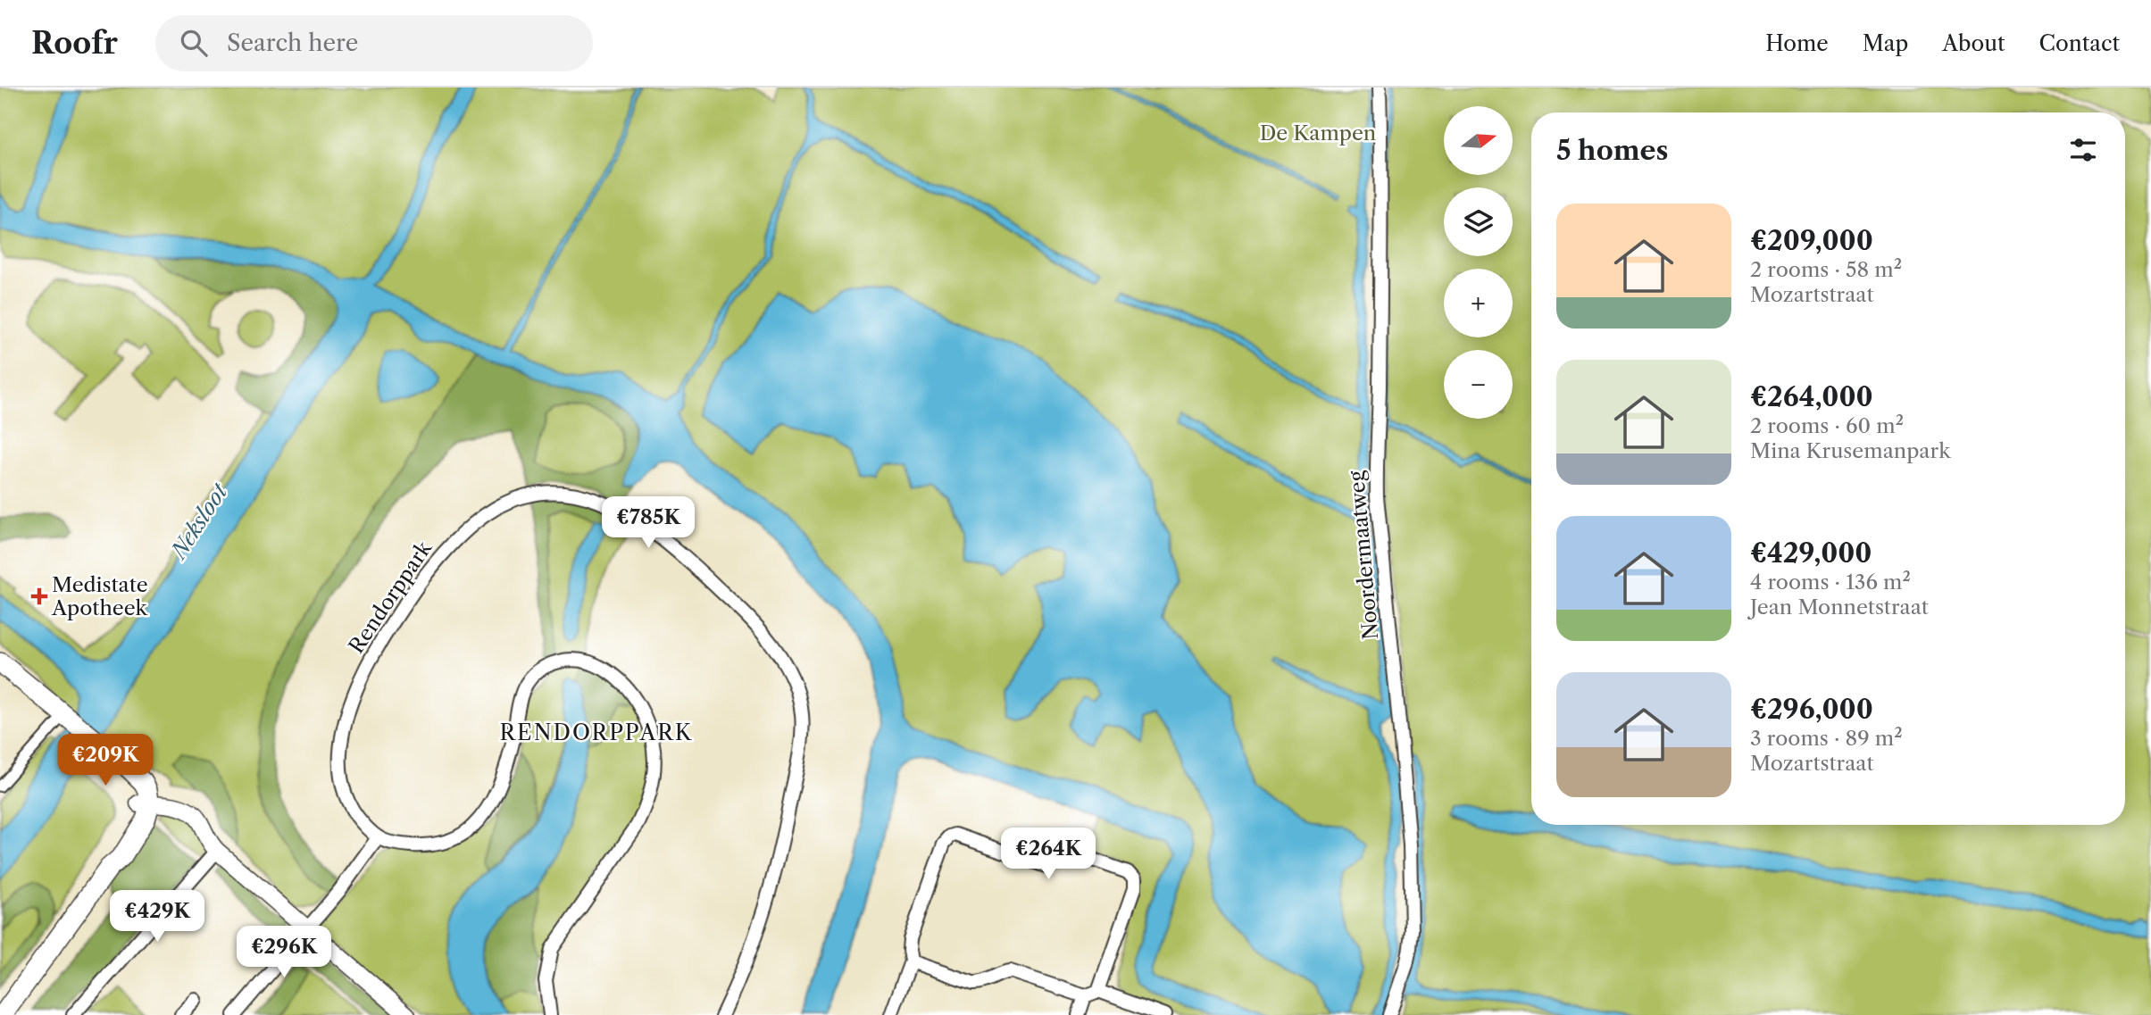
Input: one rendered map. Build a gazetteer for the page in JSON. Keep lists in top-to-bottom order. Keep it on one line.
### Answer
{"streets":{"street":["Noordermaatweg","Rendorppark"]},"districts":["RENDORPPARK"],"water":["Neksloot"],"parks":["De Kampen"],"places":{"health":["Medistate Apotheek"]},"north":"right","page":{"header":"Roofr","search":"Search here","nav":["Home","Map","About","Contact"],"map_buttons":["+","−"],"heading":"5 homes","list":[{"name":"€209,000","note":"2 rooms · 58 m² · Mozartstraat"},{"name":"€264,000","note":"2 rooms · 60 m² · Mina Krusemanpark"},{"name":"€429,000","note":"4 rooms · 136 m² · Jean Monnetstraat"},{"name":"€296,000","note":"3 rooms · 89 m² · Mozartstraat"}],"price":["€785K","€209K","€264K","€429K","€296K"]}}
